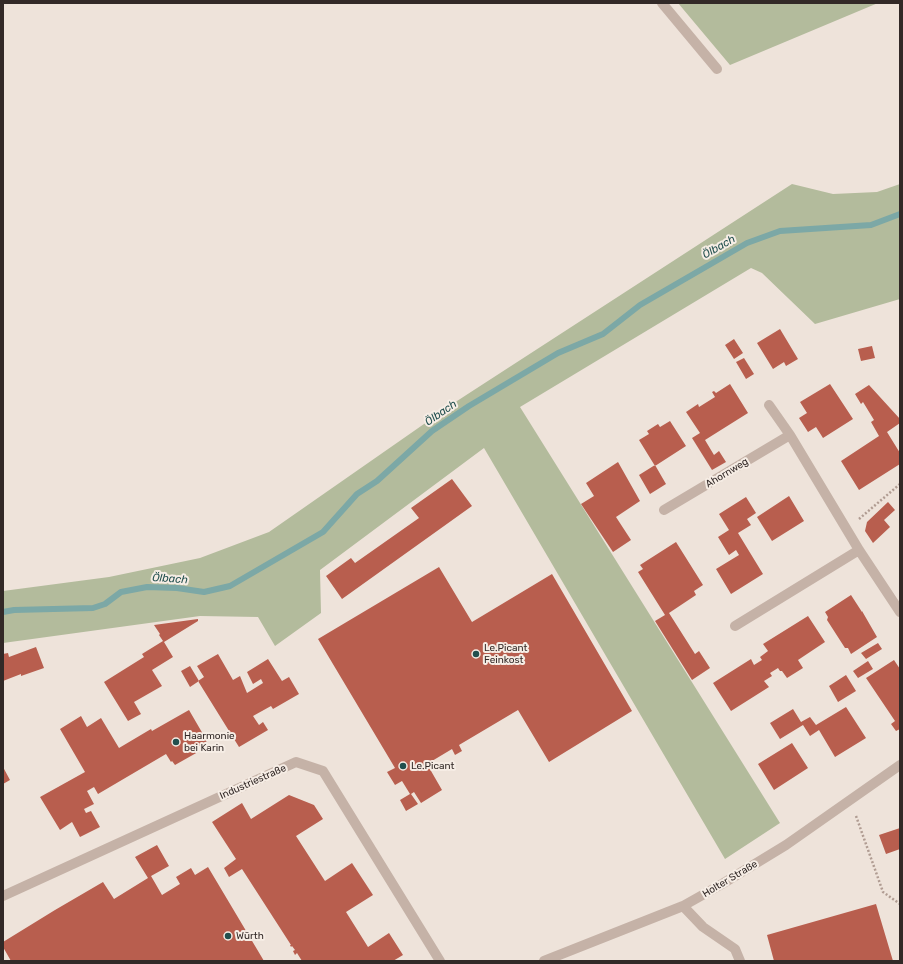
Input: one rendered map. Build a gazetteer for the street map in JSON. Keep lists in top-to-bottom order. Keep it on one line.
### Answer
{"streets":{"street":["Ahornweg","Industriestraße","Holter Straße"]},"water":["Ölbach"],"places":["Le.Picant Feinkost","Haarmonie bei Karin","Le.Picant","Würth"]}
